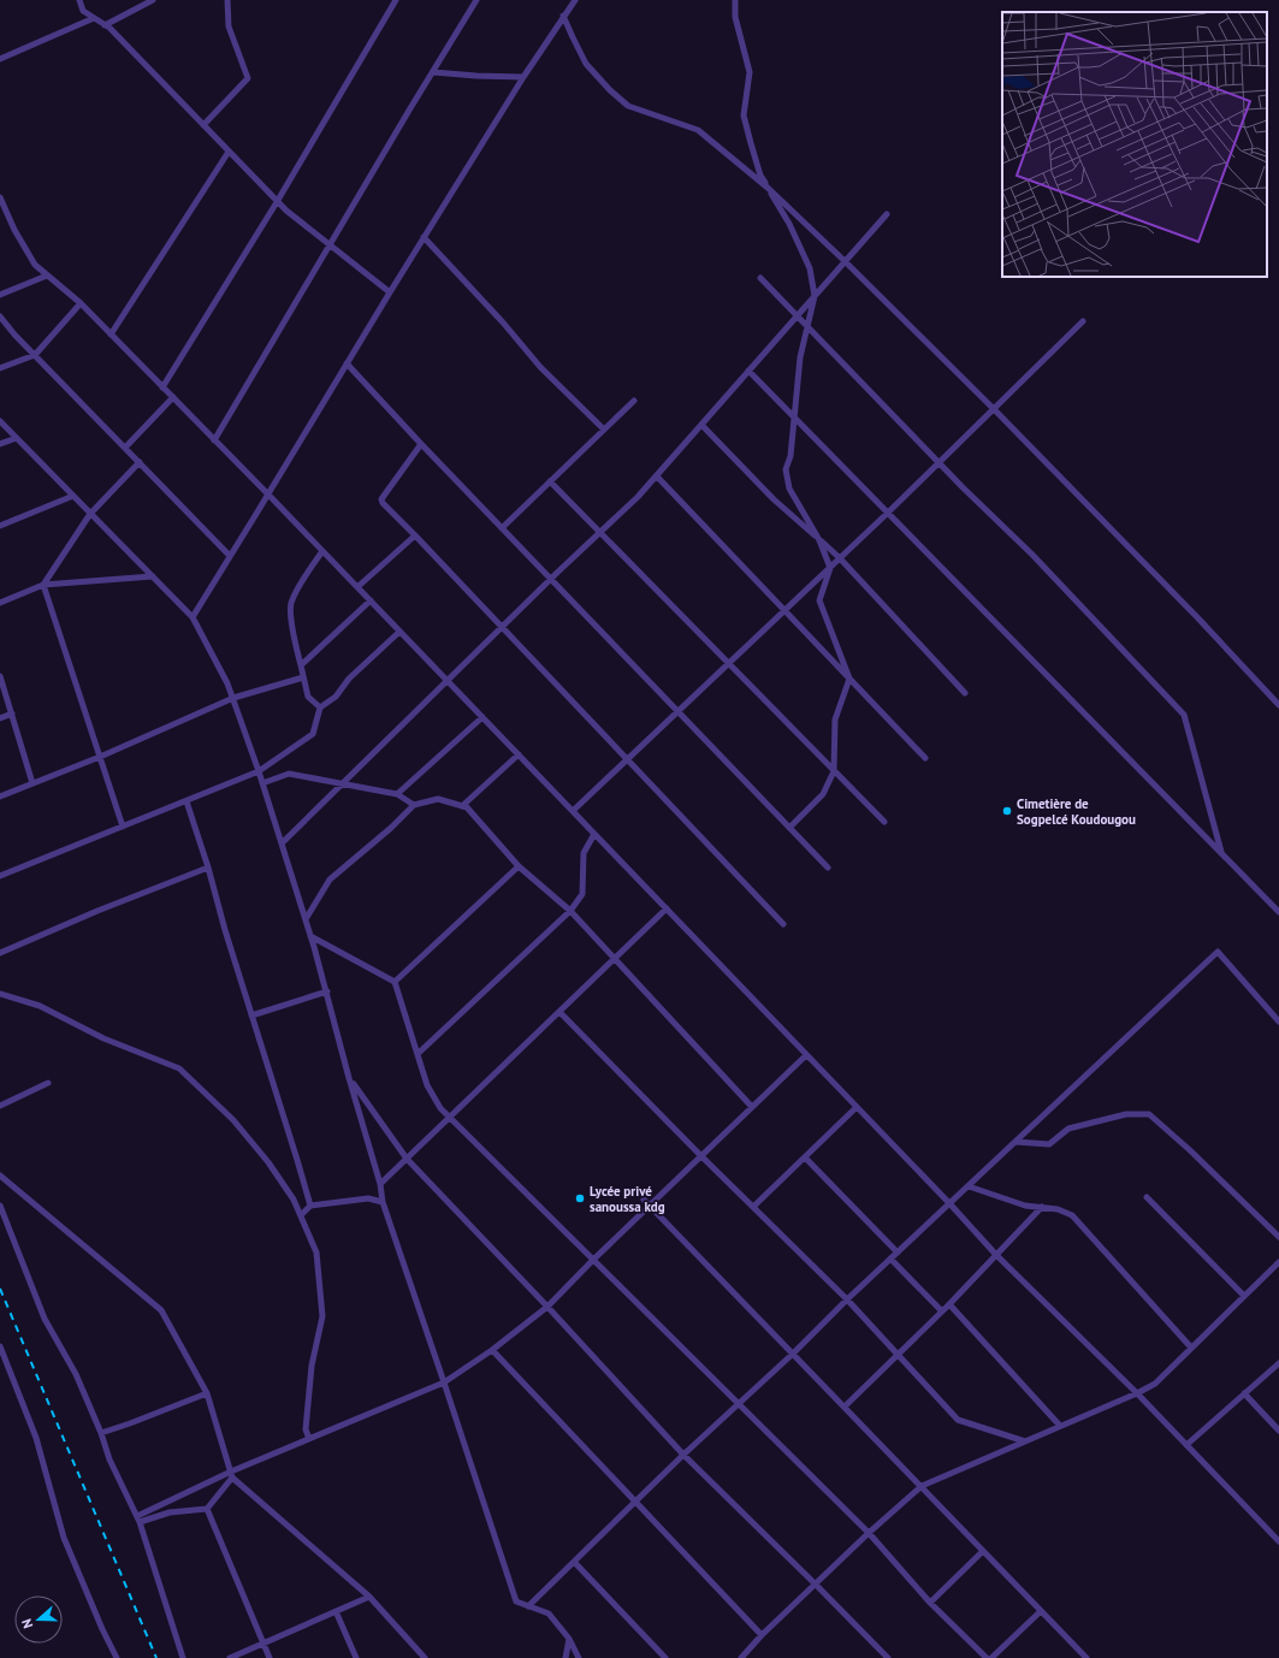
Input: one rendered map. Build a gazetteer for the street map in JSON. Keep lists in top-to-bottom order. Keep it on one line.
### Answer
{"places":["Cimetière de Sogpelcé Koudougou","Lycée privé sanoussa kdg"],"north":"left"}
